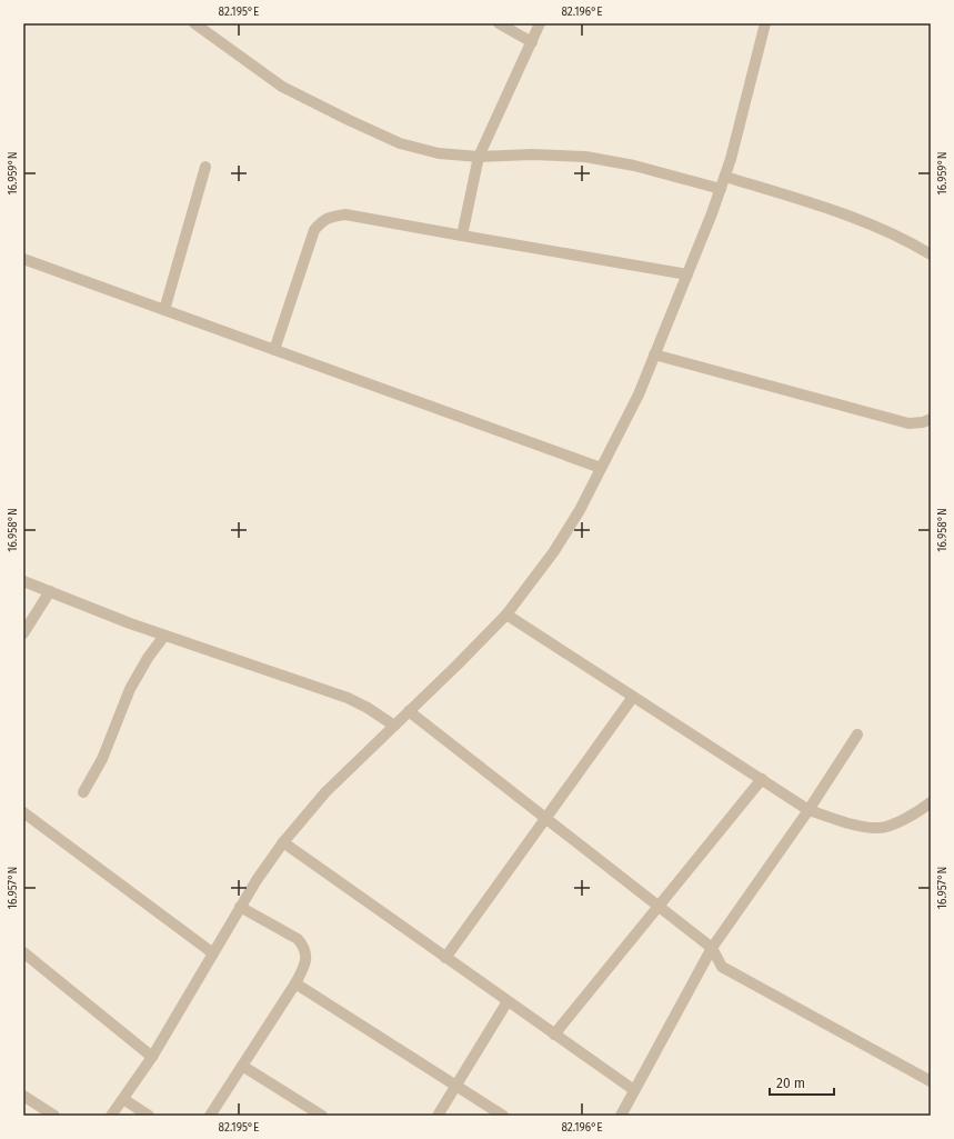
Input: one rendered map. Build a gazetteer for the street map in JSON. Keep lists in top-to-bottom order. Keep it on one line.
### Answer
{"scale_bar":"20 m","coordinates":["82.195°E","82.196°E","16.959°N","16.958°N","16.957°N"]}
